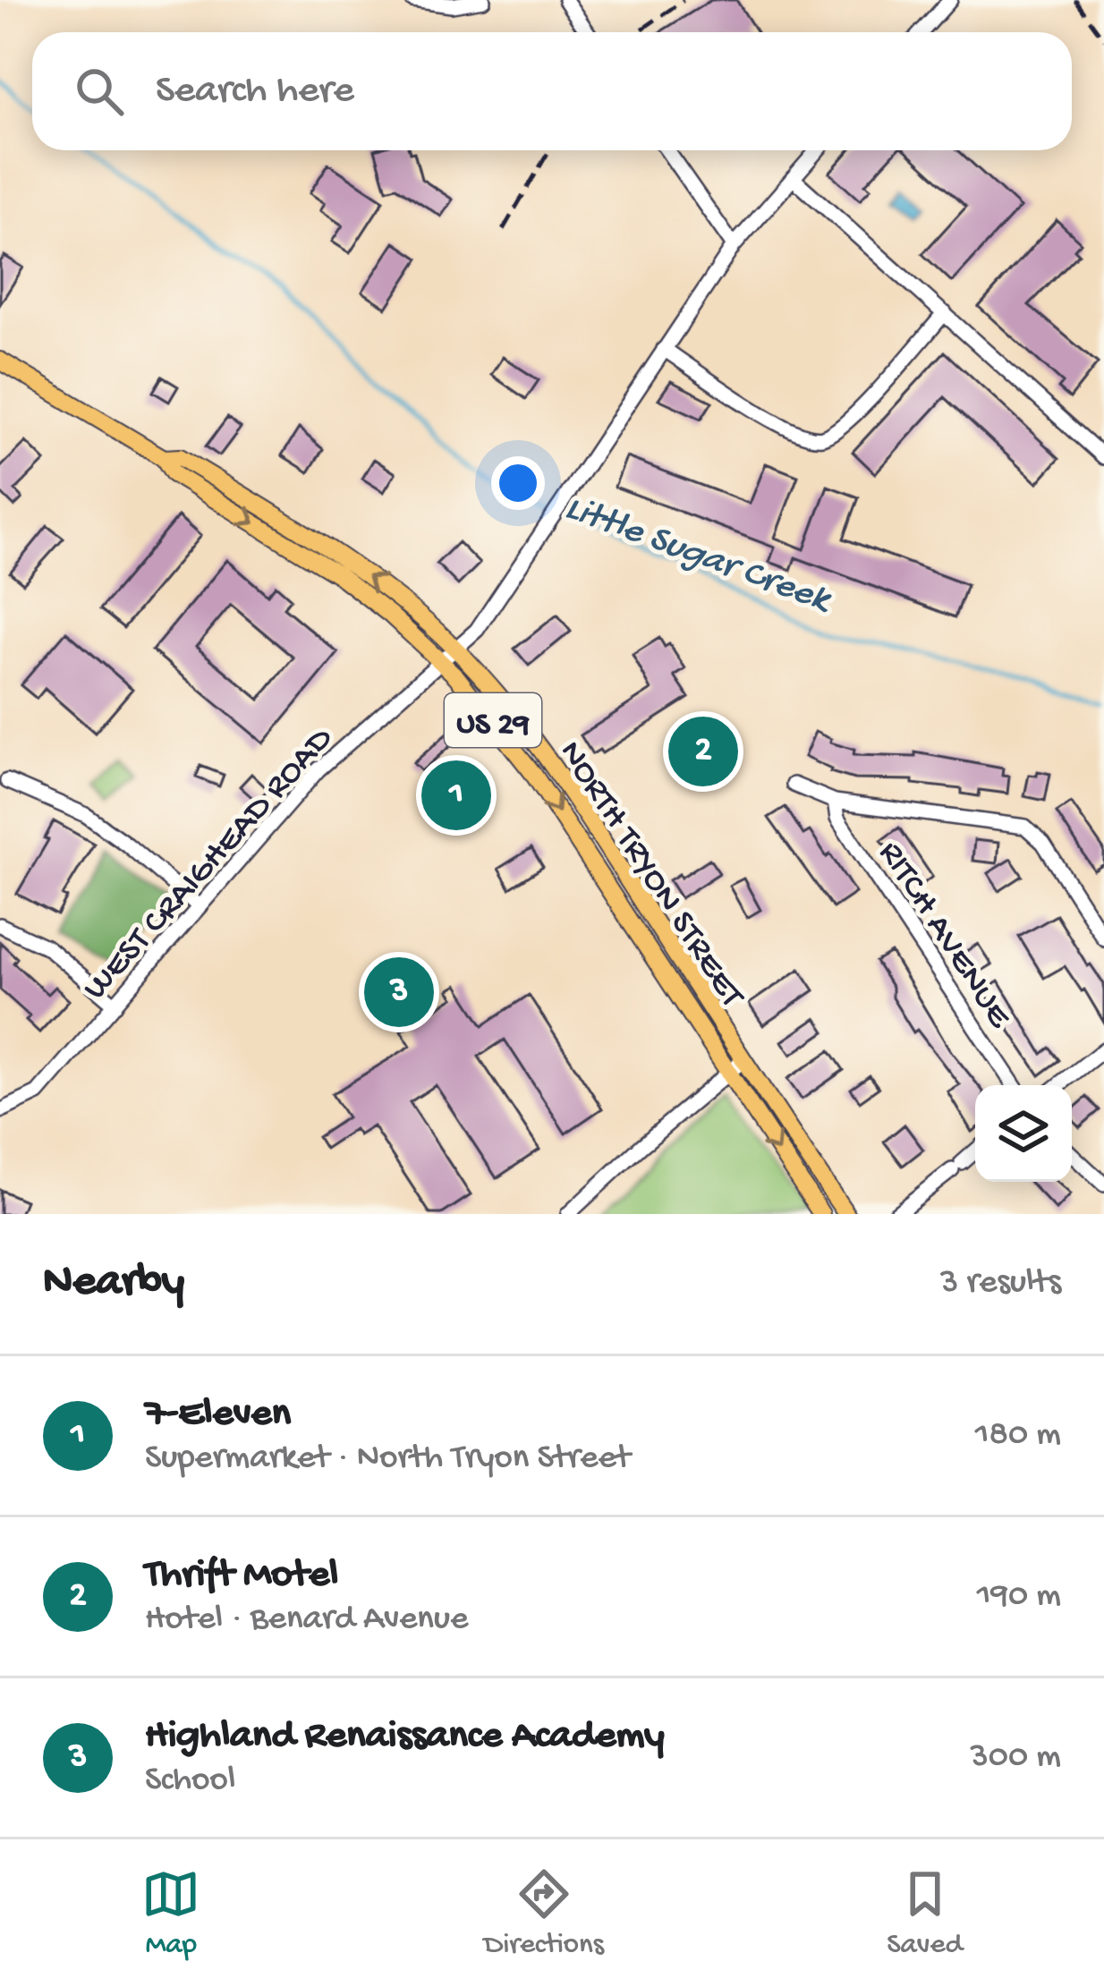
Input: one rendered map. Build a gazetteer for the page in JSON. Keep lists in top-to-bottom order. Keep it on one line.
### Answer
{"streets":{"main road":["US 29","NORTH TRYON STREET"],"street":["WEST CRAIGHEAD ROAD","RITCH AVENUE"]},"crossings":[["WEST CRAIGHEAD ROAD","NORTH TRYON STREET"]],"water":["Little Sugar Creek"],"page":{"search":"Search here","pins":["2","1","3"],"heading":["Nearby","3 results"],"list":[{"mark":"1","name":"7-Eleven","note":"Supermarket · North Tryon Street","value":"180 m"},{"mark":"2","name":"Thrift Motel","note":"Hotel · Benard Avenue","value":"190 m"},{"mark":"3","name":"Highland Renaissance Academy","note":"School","value":"300 m"}],"nav":["Map","Directions","Saved"]}}
